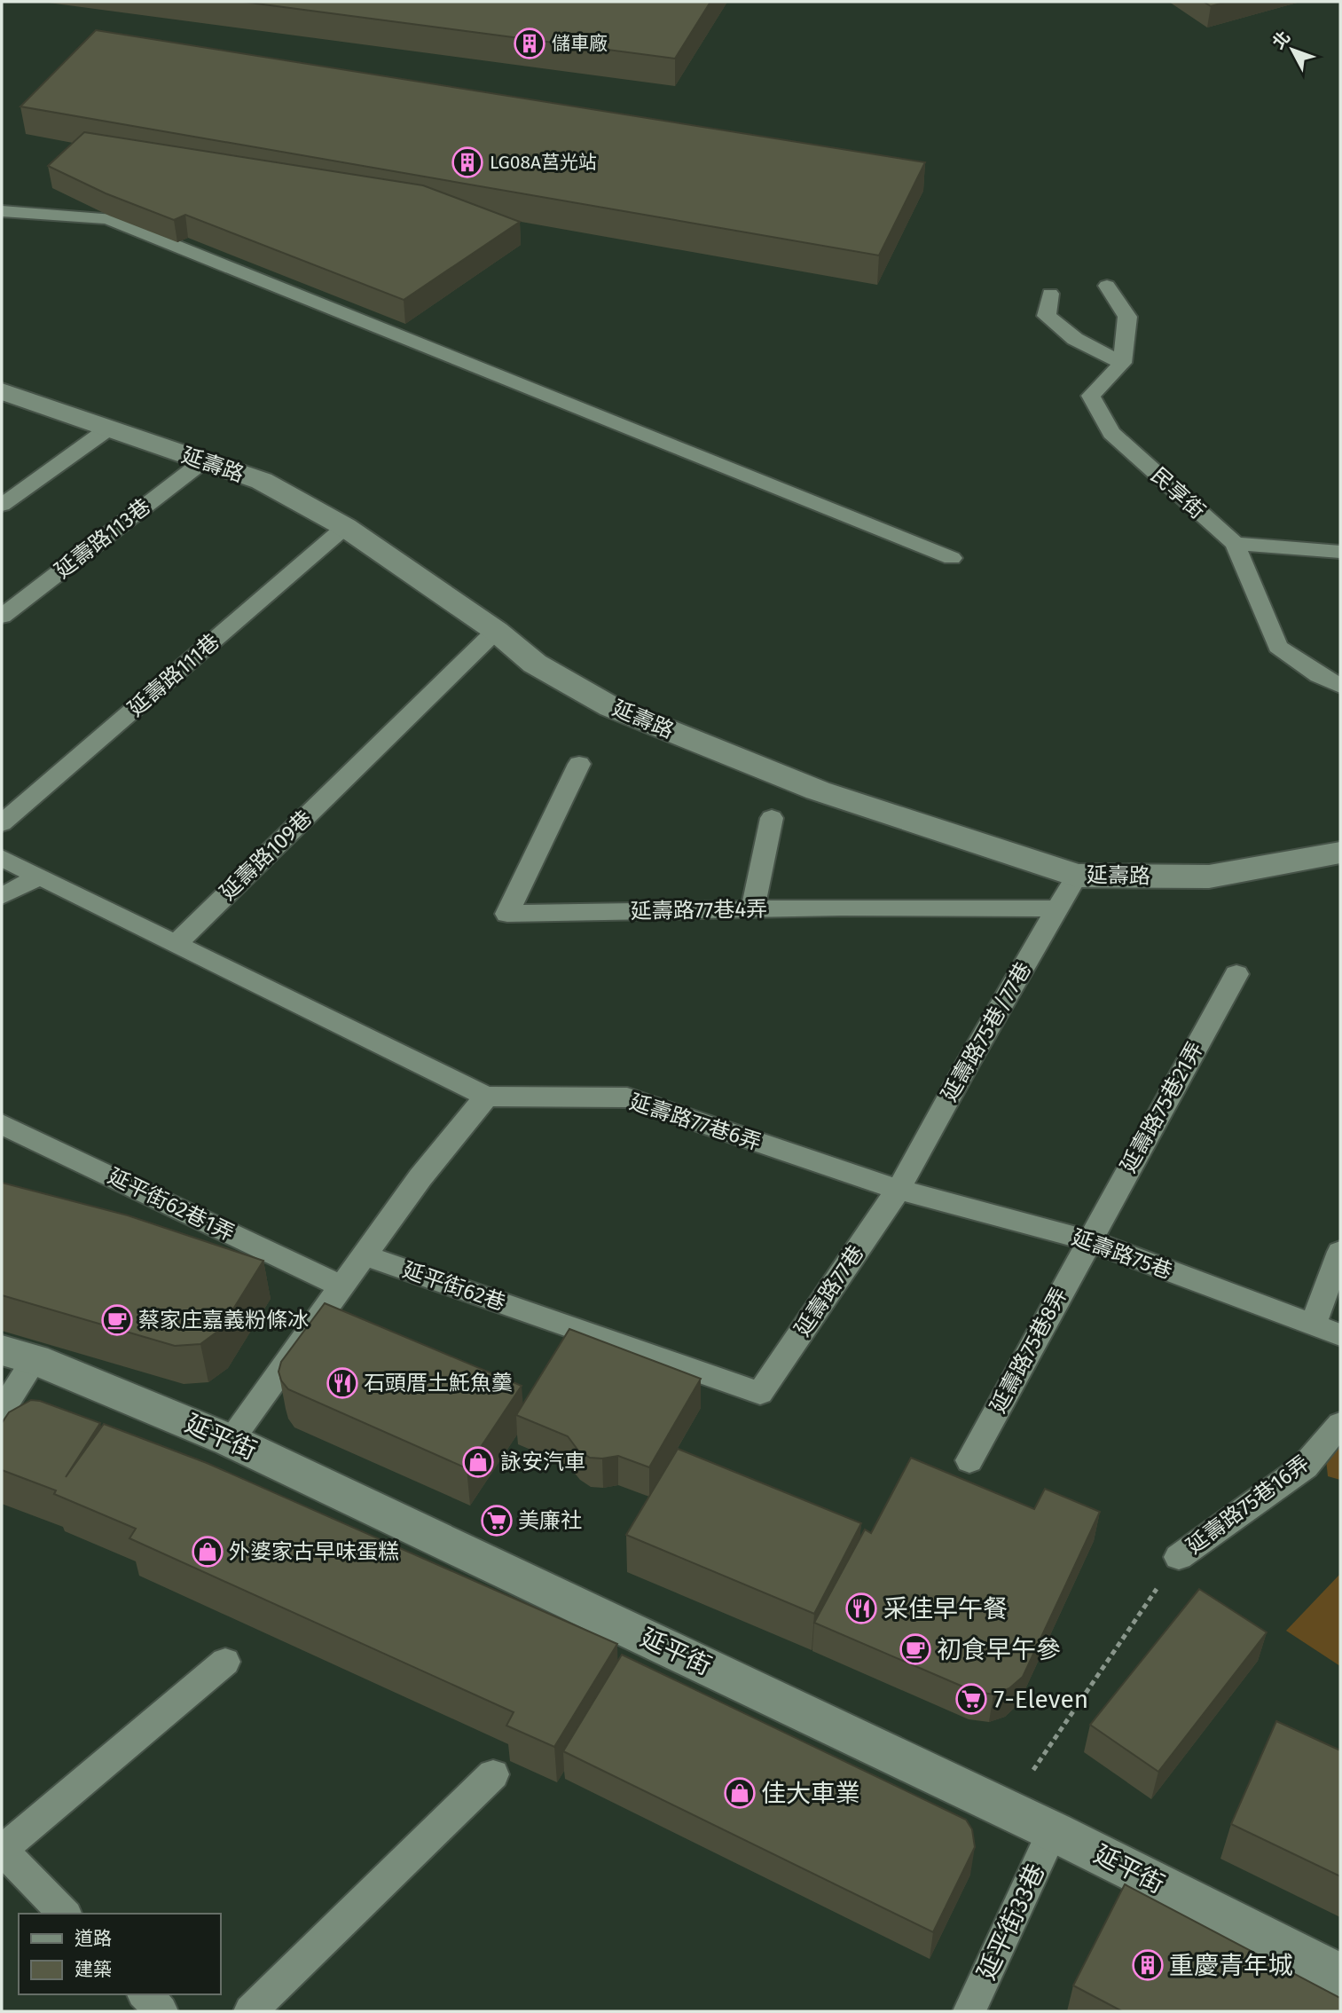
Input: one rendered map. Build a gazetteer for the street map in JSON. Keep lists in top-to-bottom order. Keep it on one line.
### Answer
{"streets":{"street":["延壽路","延平街"],"lane":["民享街","延壽路113巷","延壽路111巷","延壽路109巷","延壽路77巷4弄","延壽路75巷/77巷","延壽路75巷21弄","延壽路77巷6弄","延平街62巷1弄","延壽路75巷","延平街62巷","延壽路77巷","延壽路75巷8弄","延壽路75巷16弄","延平街33巷"]},"crossings":[["延壽路","延壽路113巷"],["延壽路","延壽路111巷"],["延壽路","延壽路109巷"],["延壽路","延壽路75巷/77巷"],["延壽路109巷","延壽路77巷6弄"],["延壽路77巷4弄","延壽路75巷/77巷"],["延壽路75巷/77巷","延壽路77巷6弄"],["延壽路75巷/77巷","延壽路75巷"],["延壽路75巷/77巷","延壽路77巷"],["延壽路75巷21弄","延壽路75巷"],["延壽路75巷21弄","延壽路75巷8弄"],["延壽路77巷6弄","延壽路75巷"],["延壽路77巷6弄","延壽路77巷"],["延壽路75巷","延壽路77巷"],["延壽路75巷","延壽路75巷8弄"],["延平街62巷","延壽路77巷"],["延平街","延平街33巷"]],"places":{"building":["儲車廠","LG08A莒光站","重慶青年城"],"cafe":["蔡家庄嘉義粉條冰","初食早午參"],"restaurant":["石頭厝土魠魚羹","采佳早午餐"],"shop":["詠安汽車","外婆家古早味蛋糕","佳大車業"],"supermarket":["美廉社","7-Eleven"]},"legend":["道路","建築"],"north":"top left"}
